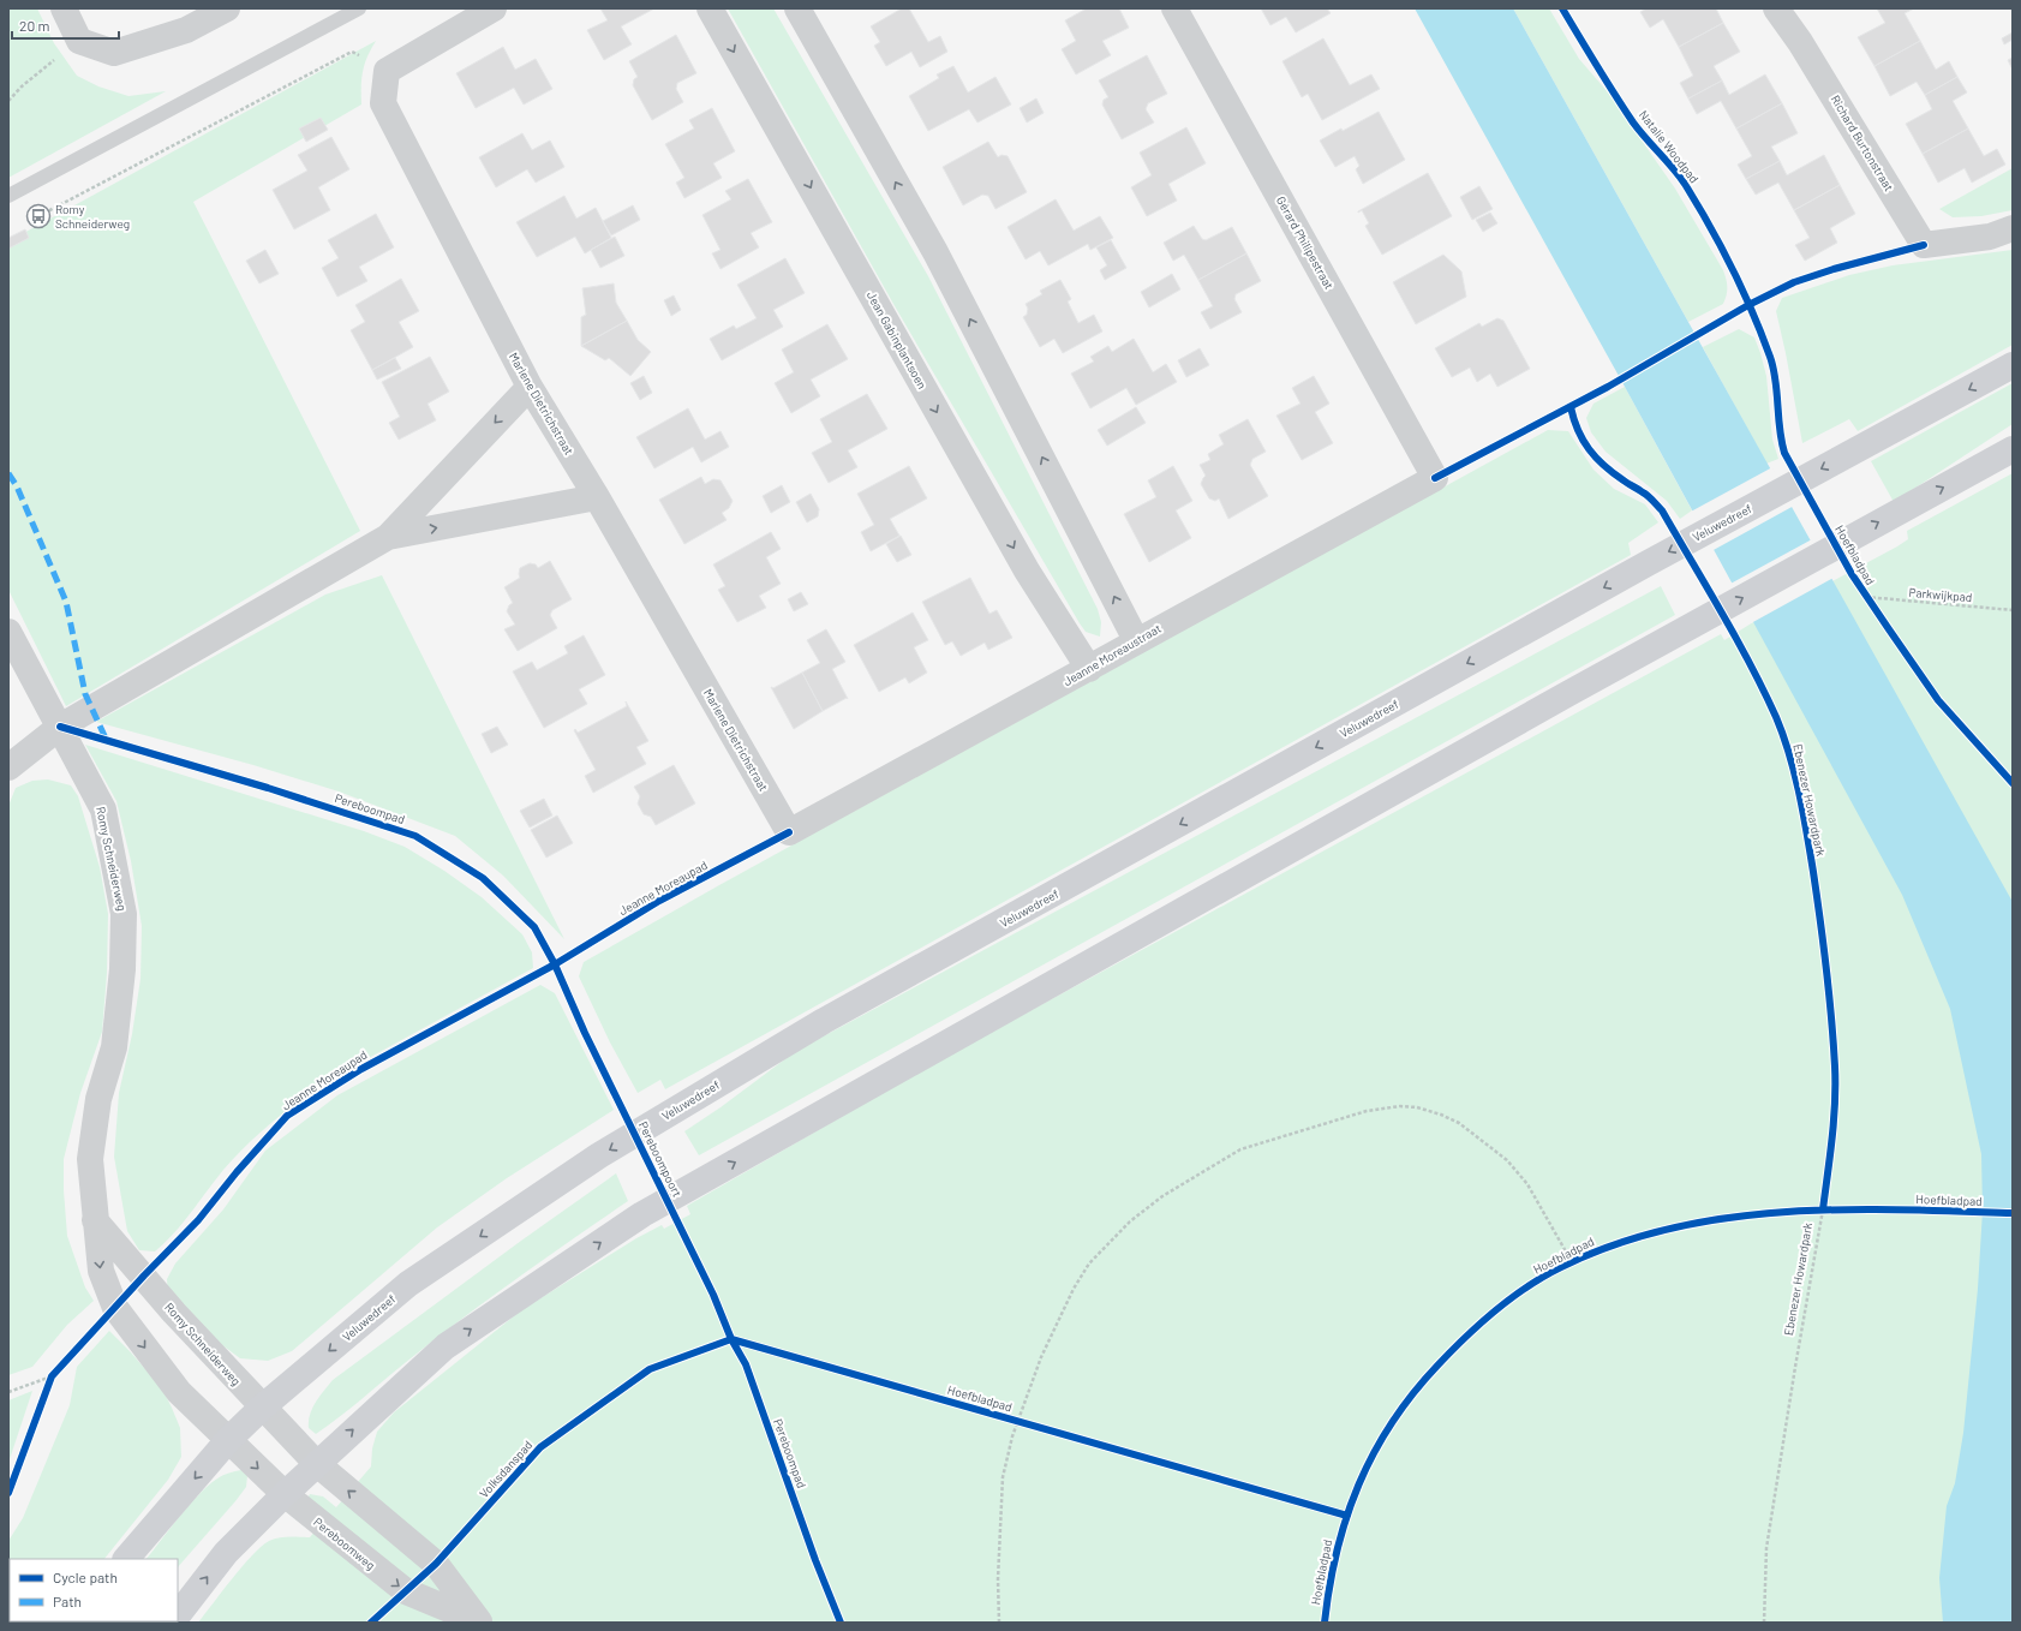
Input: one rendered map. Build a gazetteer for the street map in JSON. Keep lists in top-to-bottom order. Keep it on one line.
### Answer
{"streets":{"main road":["Veluwedreef"],"street":["Richard Burtonstraat","Gérard Philipestraat","Jean Gabinplantsoen","Marlene Dietrichstraat","Jeanne Moreaustraat","Romy Schneiderweg","Pereboomweg"],"path":["Parkwijkpad"],"cycle path":["Natalie Woodpad","Hoefbladpad","Ebenezer Howardpark","Pereboompad","Jeanne Moreaupad"]},"crossings":[["Gérard Philipestraat","Jeanne Moreaustraat"],["Jean Gabinplantsoen","Jeanne Moreaustraat"],["Marlene Dietrichstraat","Jeanne Moreaustraat"],["Veluwedreef","Romy Schneiderweg"],["Veluwedreef","Pereboomweg"],["Hoefbladpad","Parkwijkpad"],["Romy Schneiderweg","Pereboomweg"]],"places":{"bus stop":["Romy Schneiderweg"]},"legend":["Cycle path","Path"],"scale_bar":"20 m"}
